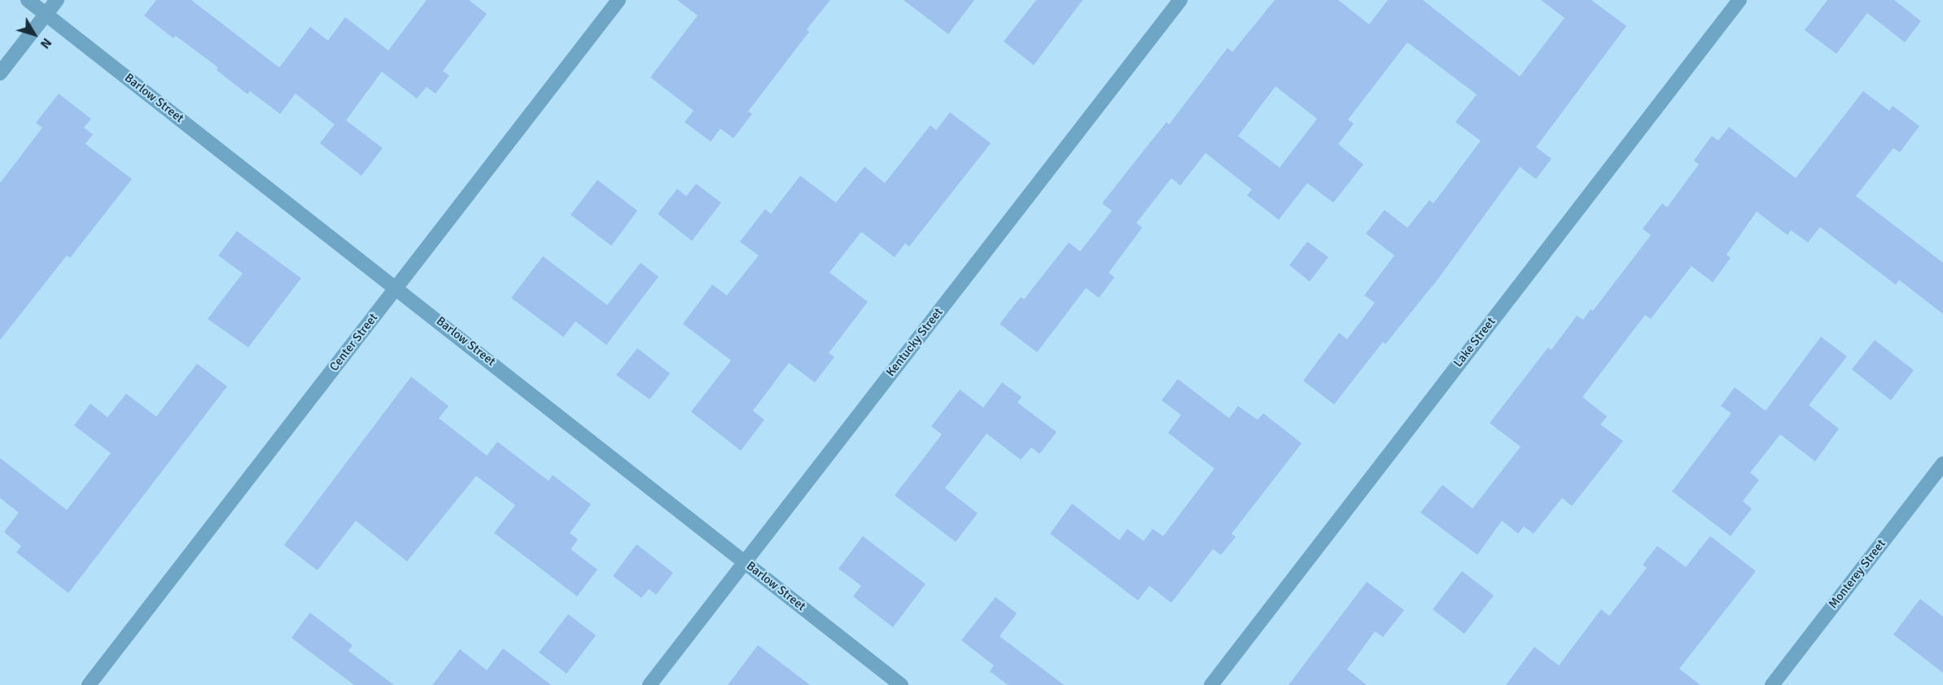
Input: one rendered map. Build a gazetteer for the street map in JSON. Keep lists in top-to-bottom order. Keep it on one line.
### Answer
{"streets":{"street":["Barlow Street","Center Street","Kentucky Street","Lake Street","Monterey Street"]},"crossings":[["Barlow Street","Center Street"],["Barlow Street","Kentucky Street"]],"north":"bottom right"}
